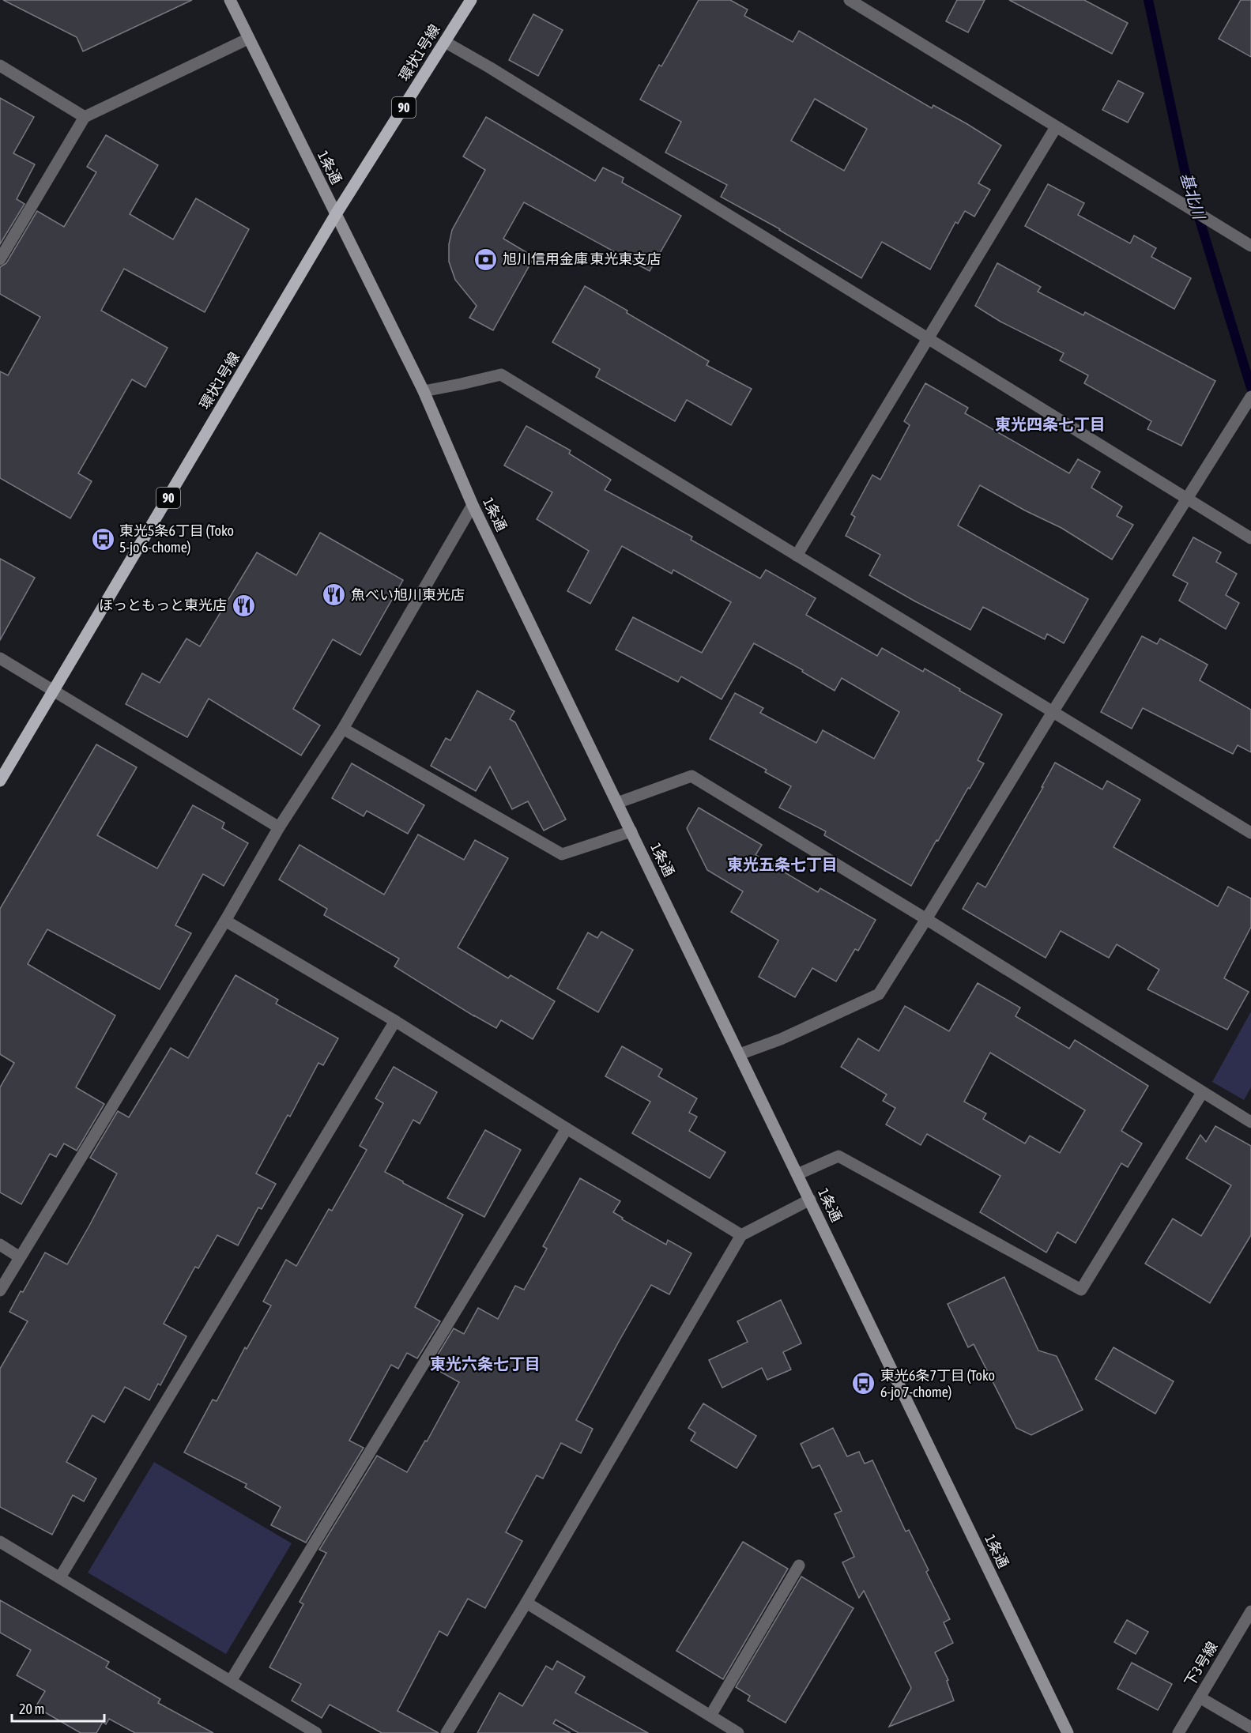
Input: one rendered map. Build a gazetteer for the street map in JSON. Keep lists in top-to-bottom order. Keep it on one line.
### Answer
{"streets":{"main road":["環状1号線","90","1条通"],"street":["下3号線"]},"crossings":[["環状1号線","1条通"]],"districts":["東光四条七丁目","東光五条七丁目","東光六条七丁目"],"water":["基北川"],"places":{"bank":["旭川信用金庫 東光東支店"],"bus stop":["東光5条6丁目 (Toko 5-jo 6-chome)","東光6条7丁目 (Toko 6-jo 7-chome)"],"restaurant":["魚べい旭川東光店","ほっともっと東光店"]},"scale_bar":"20 m"}
